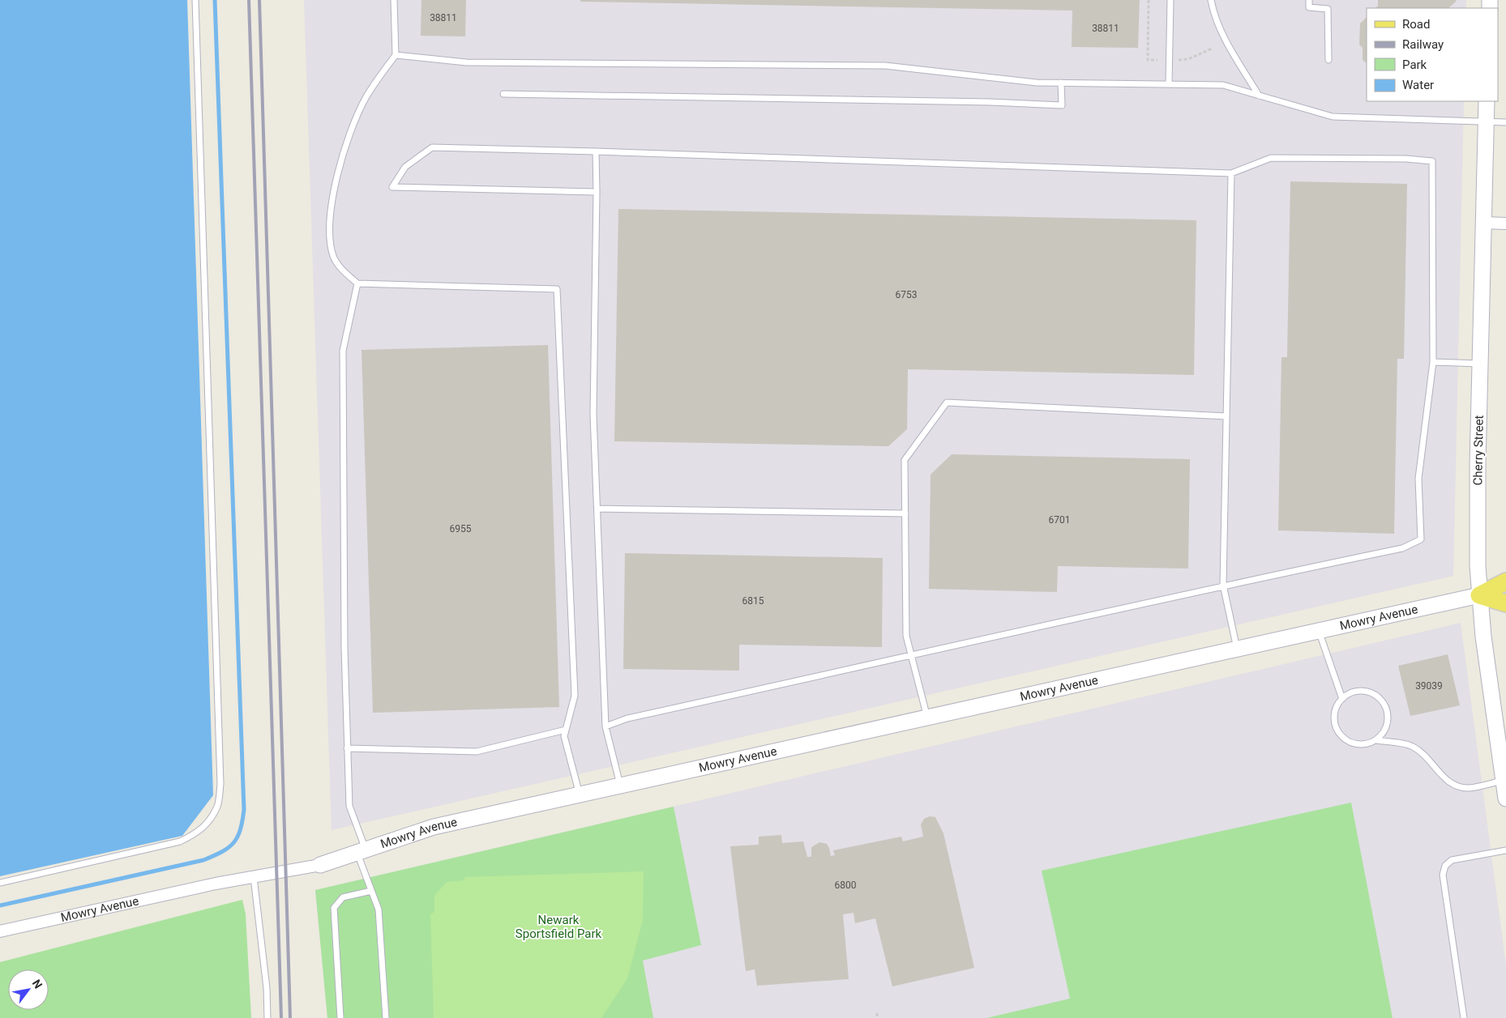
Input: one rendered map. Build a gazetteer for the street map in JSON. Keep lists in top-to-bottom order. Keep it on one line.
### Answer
{"streets":{"main road":["Cherry Street","Mowry Avenue"]},"crossings":[["Cherry Street","Mowry Avenue"]],"parks":["Newark Sportsfield Park"],"house_numbers":["38811","38811","6753","6701","6955","6815","39039","6800"],"legend":["Road","Railway","Park","Water"],"north":"top right"}
